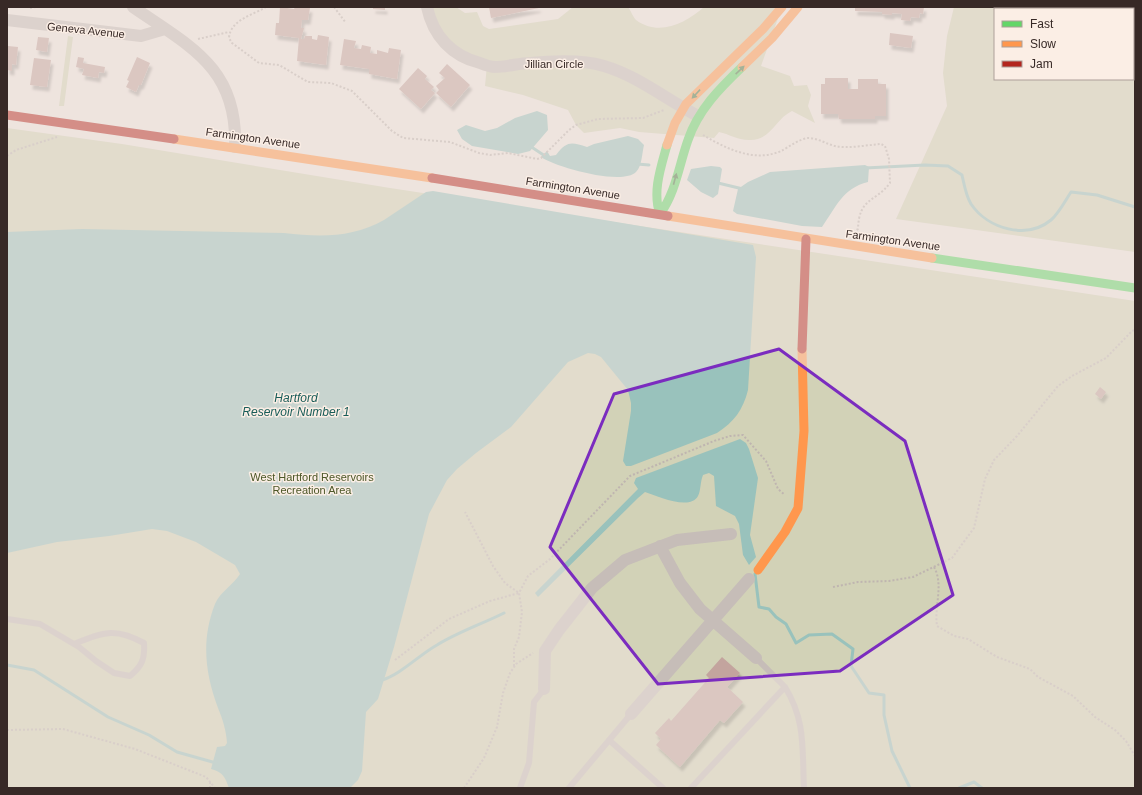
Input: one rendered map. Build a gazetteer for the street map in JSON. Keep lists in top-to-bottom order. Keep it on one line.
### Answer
{"streets":{"main road":["Farmington Avenue"],"street":["Geneva Avenue","Jillian Circle"]},"water":["Hartford Reservoir Number 1"],"parks":["West Hartford Reservoirs Recreation Area"],"legend":["Fast","Slow","Jam"]}
